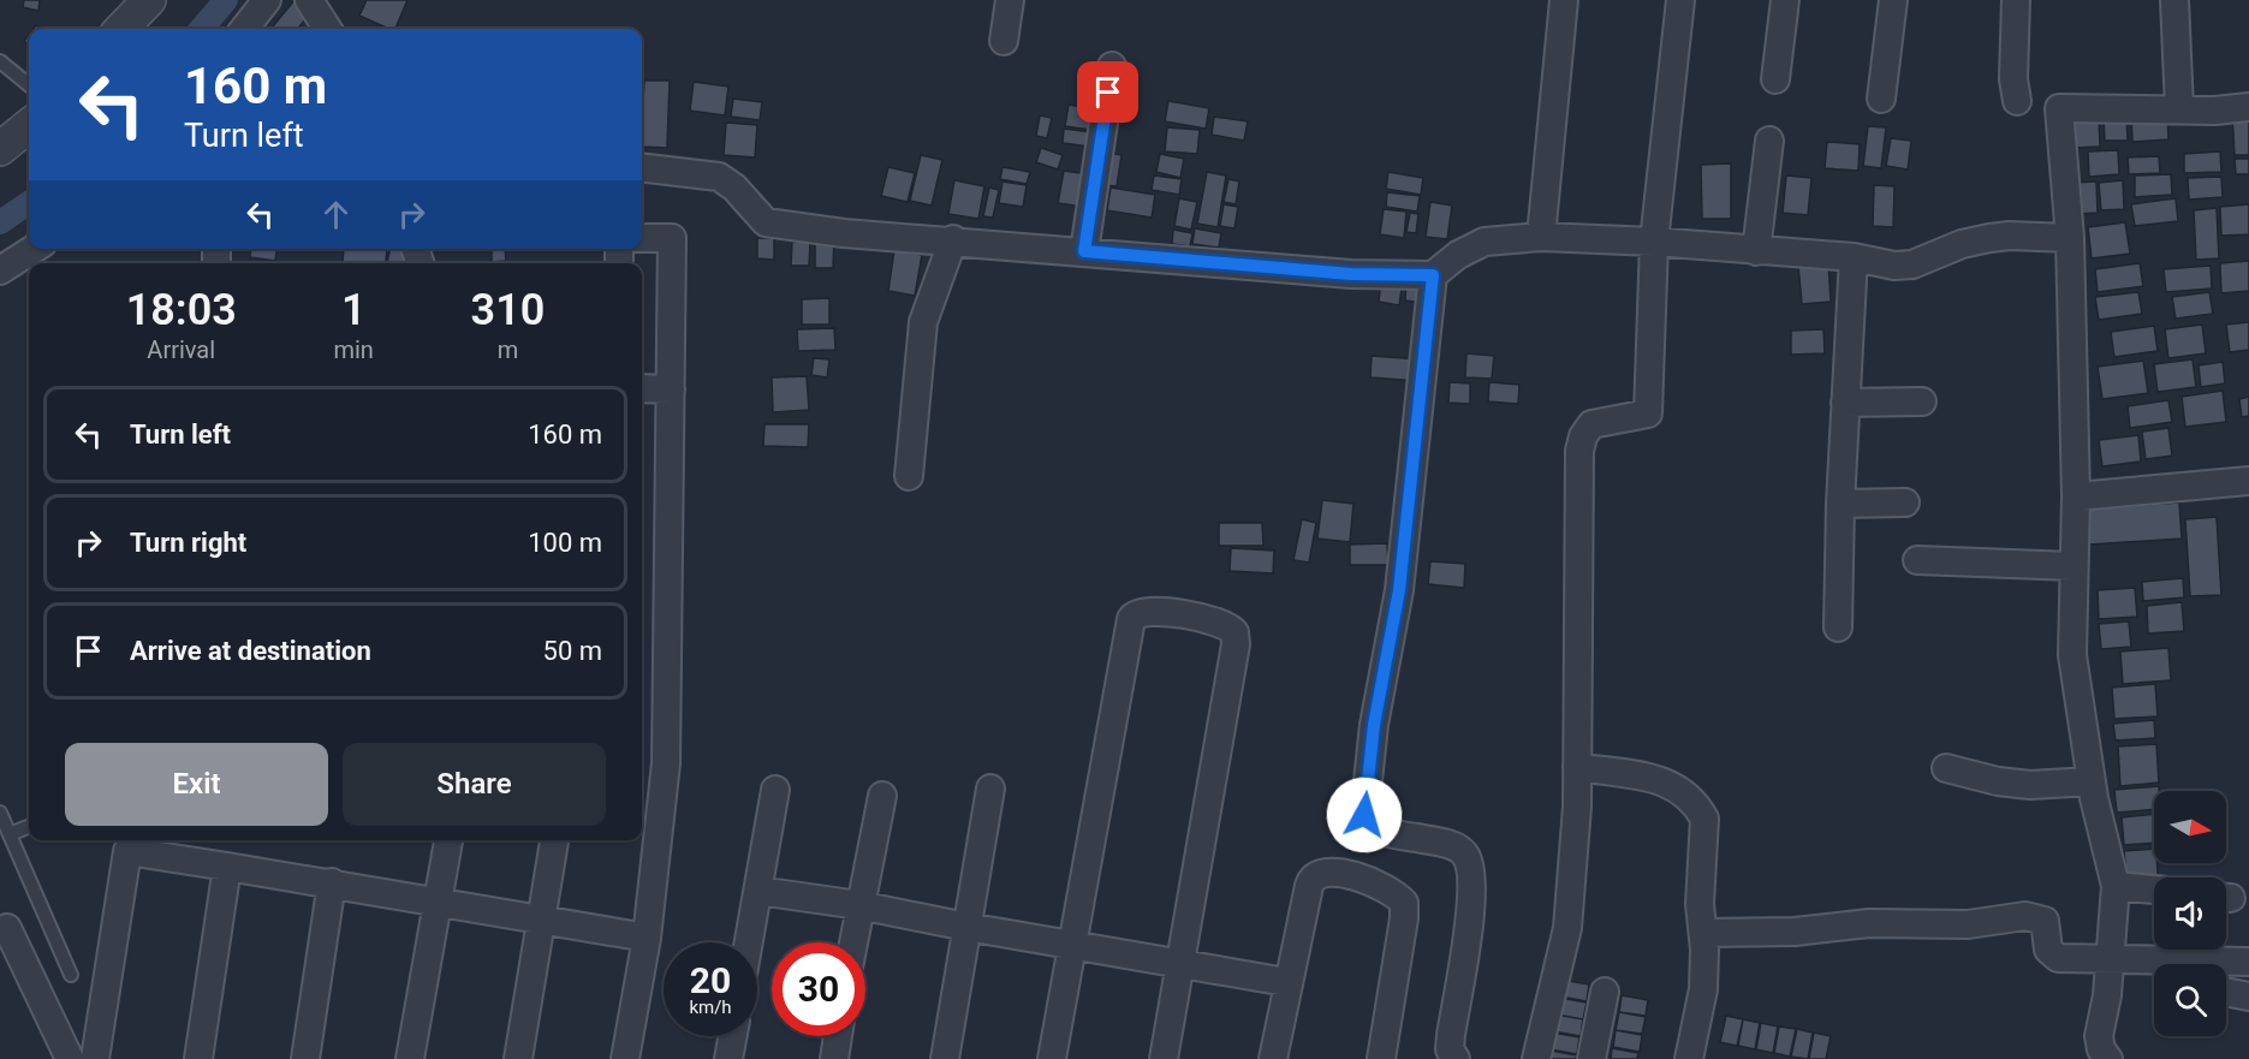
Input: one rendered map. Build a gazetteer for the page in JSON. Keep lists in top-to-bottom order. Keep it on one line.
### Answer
{"north":"right","page":{"turn":["160 m","Turn left"],"eta":["18:03","Arrival","1","min","310","m"],"list":[{"name":"Turn left","value":"160 m"},{"name":"Turn right","value":"100 m"},{"name":"Arrive at destination","value":"50 m"}],"buttons":["Exit","Share"],"speed":"20 km/h","limit":"30"}}
